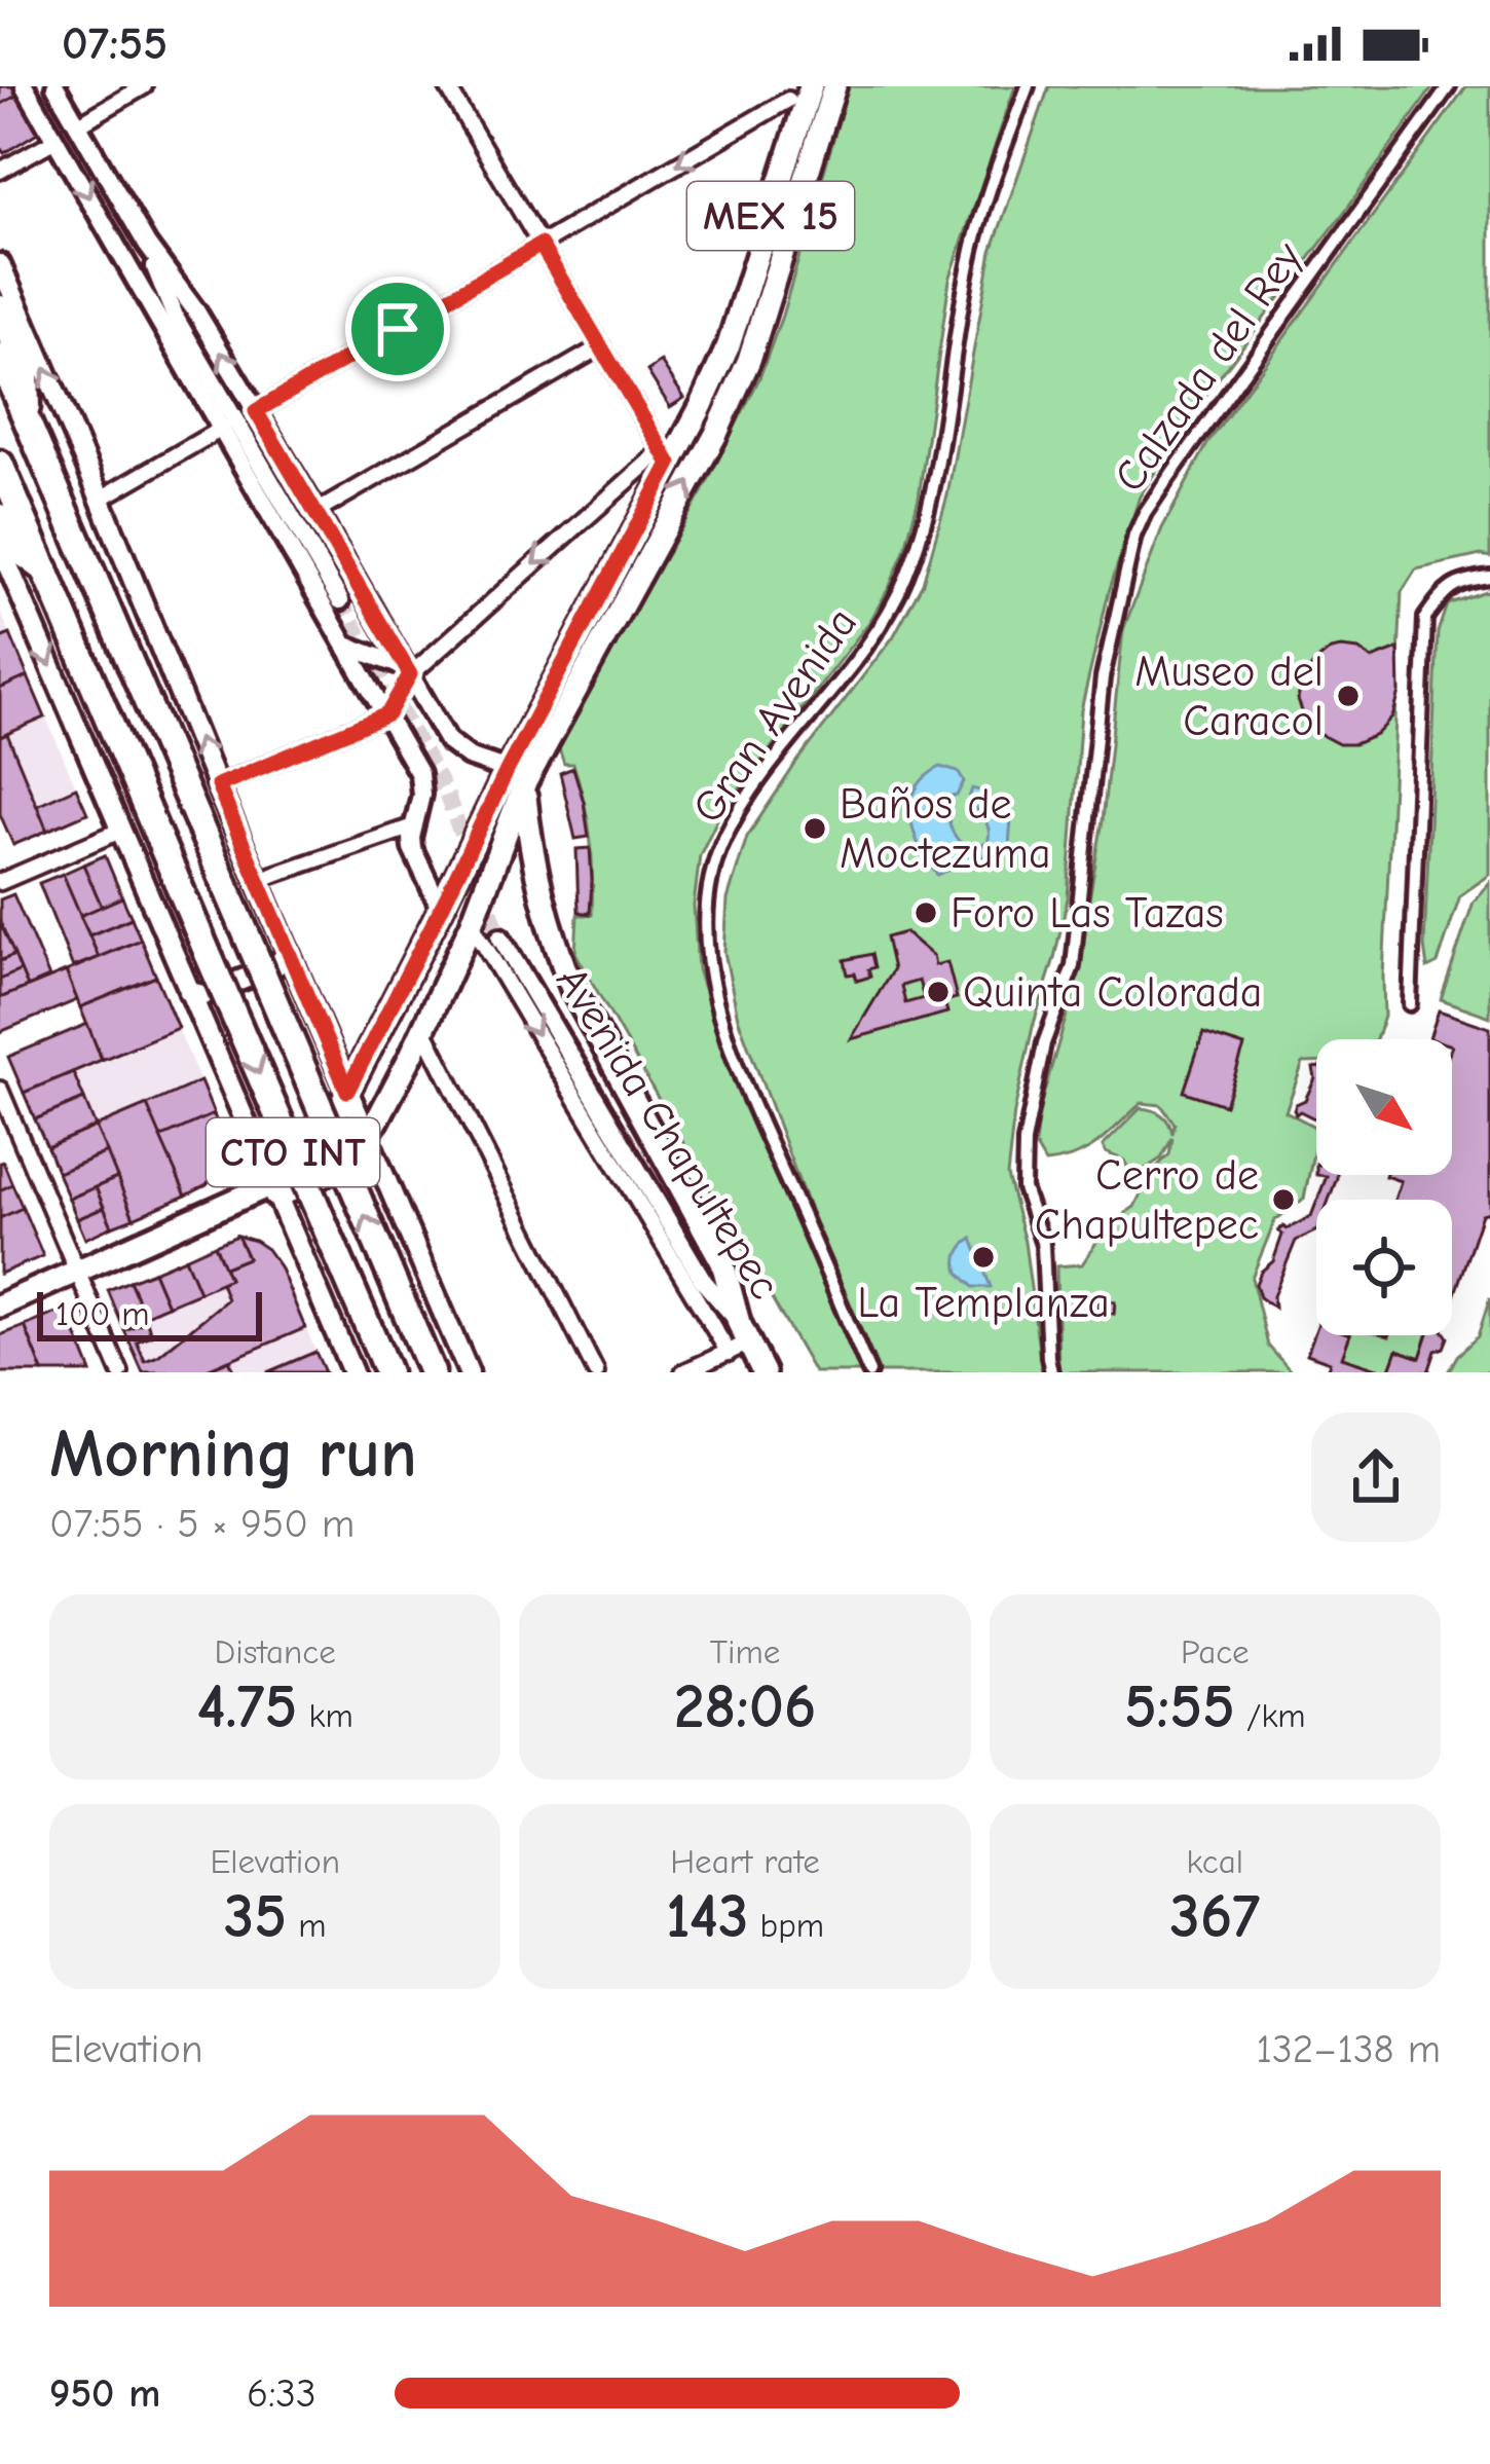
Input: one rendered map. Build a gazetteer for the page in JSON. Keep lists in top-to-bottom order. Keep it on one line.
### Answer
{"streets":{"highway":["CTO INT"],"main road":["MEX 15","Avenida Chapultepec"],"street":["Calzada del Rey","Gran Avenida"]},"crossings":[["MEX 15","Avenida Chapultepec"],["MEX 15","CTO INT"]],"places":["Museo del Caracol","Baños de Moctezuma","Foro Las Tazas","Quinta Colorada","Cerro de Chapultepec","La Templanza"],"scale_bar":"100 m","north":"bottom right","page":{"status":"07:55","scale":"100 m","heading":["Morning run","07:55 · 5 × 950 m"],"stats":[["Distance","4.75 km"],["Time","28:06"],["Pace","5:55 /km"],["Elevation","35 m"],["Heart rate","143 bpm"],["kcal","367"]],"chart":["Elevation","132–138 m"],"list":[{"name":"950 m","note":"6:33"}]}}
